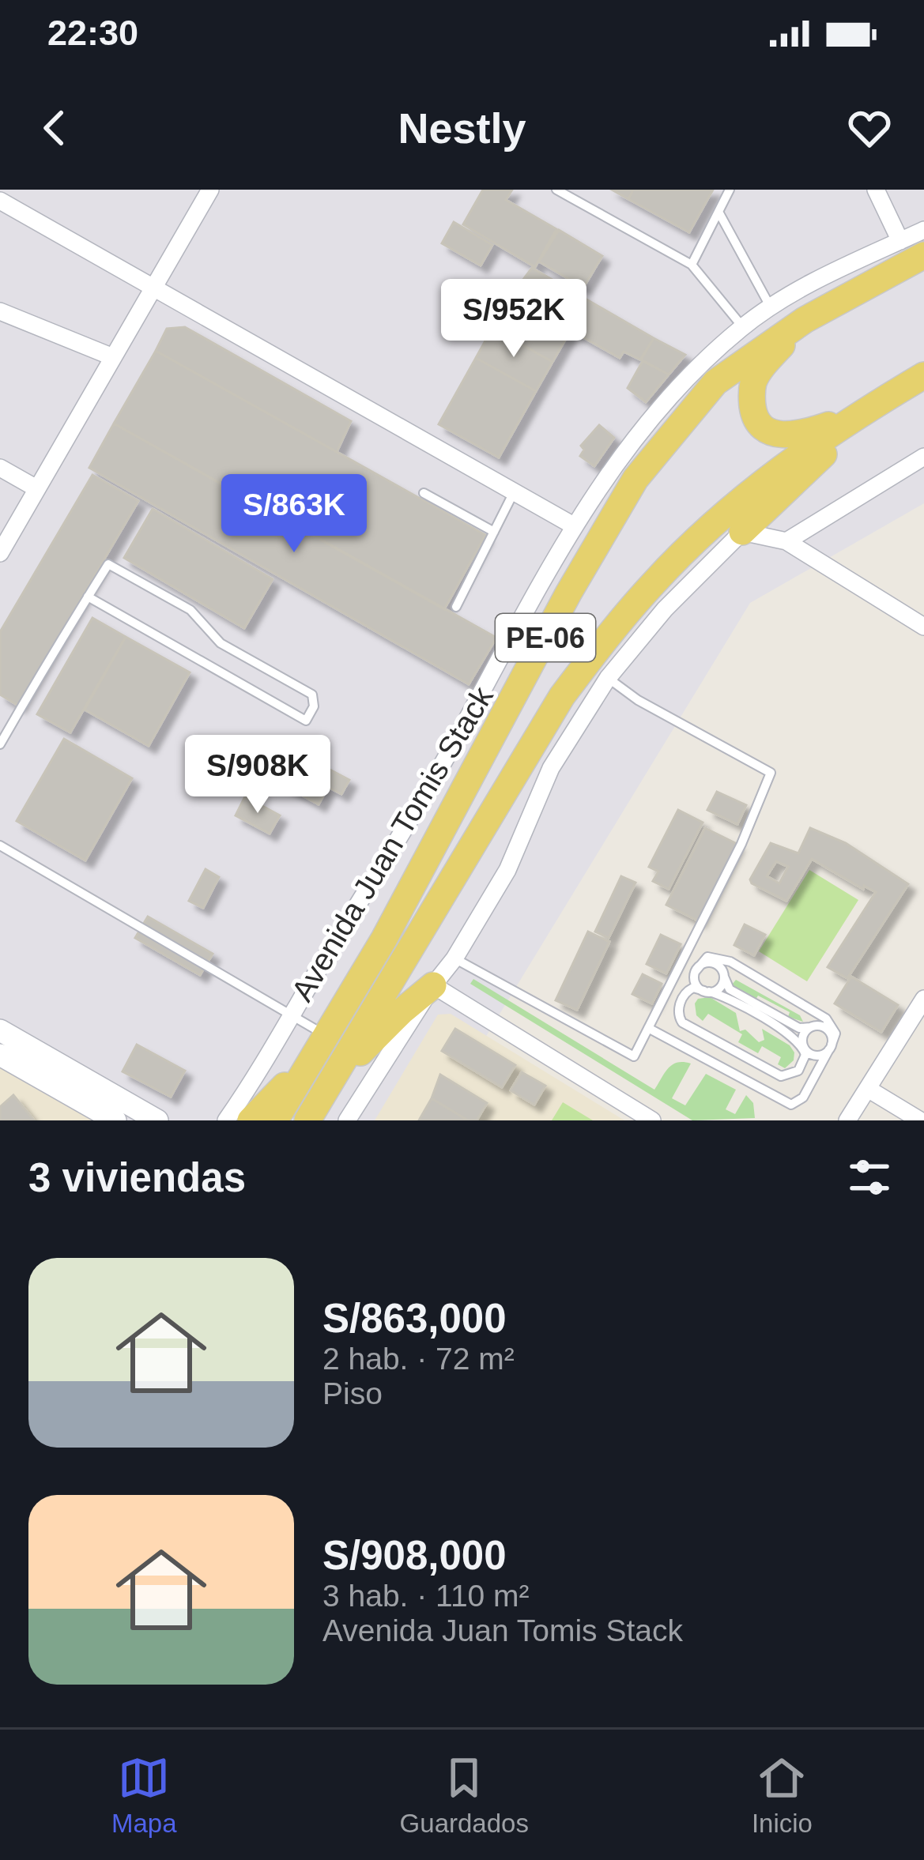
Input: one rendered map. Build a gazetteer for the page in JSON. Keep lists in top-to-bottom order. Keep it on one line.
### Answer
{"streets":{"main road":["PE-06","Avenida Juan Tomis Stack"]},"page":{"status":"22:30","header":"Nestly","price":["S/952K","S/863K","S/908K"],"heading":"3 viviendas","list":[{"name":"S/863,000","note":"2 hab. · 72 m² · Piso"},{"name":"S/908,000","note":"3 hab. · 110 m² · Avenida Juan Tomis Stack"}],"tabs":["Mapa","Guardados","Inicio"]}}
